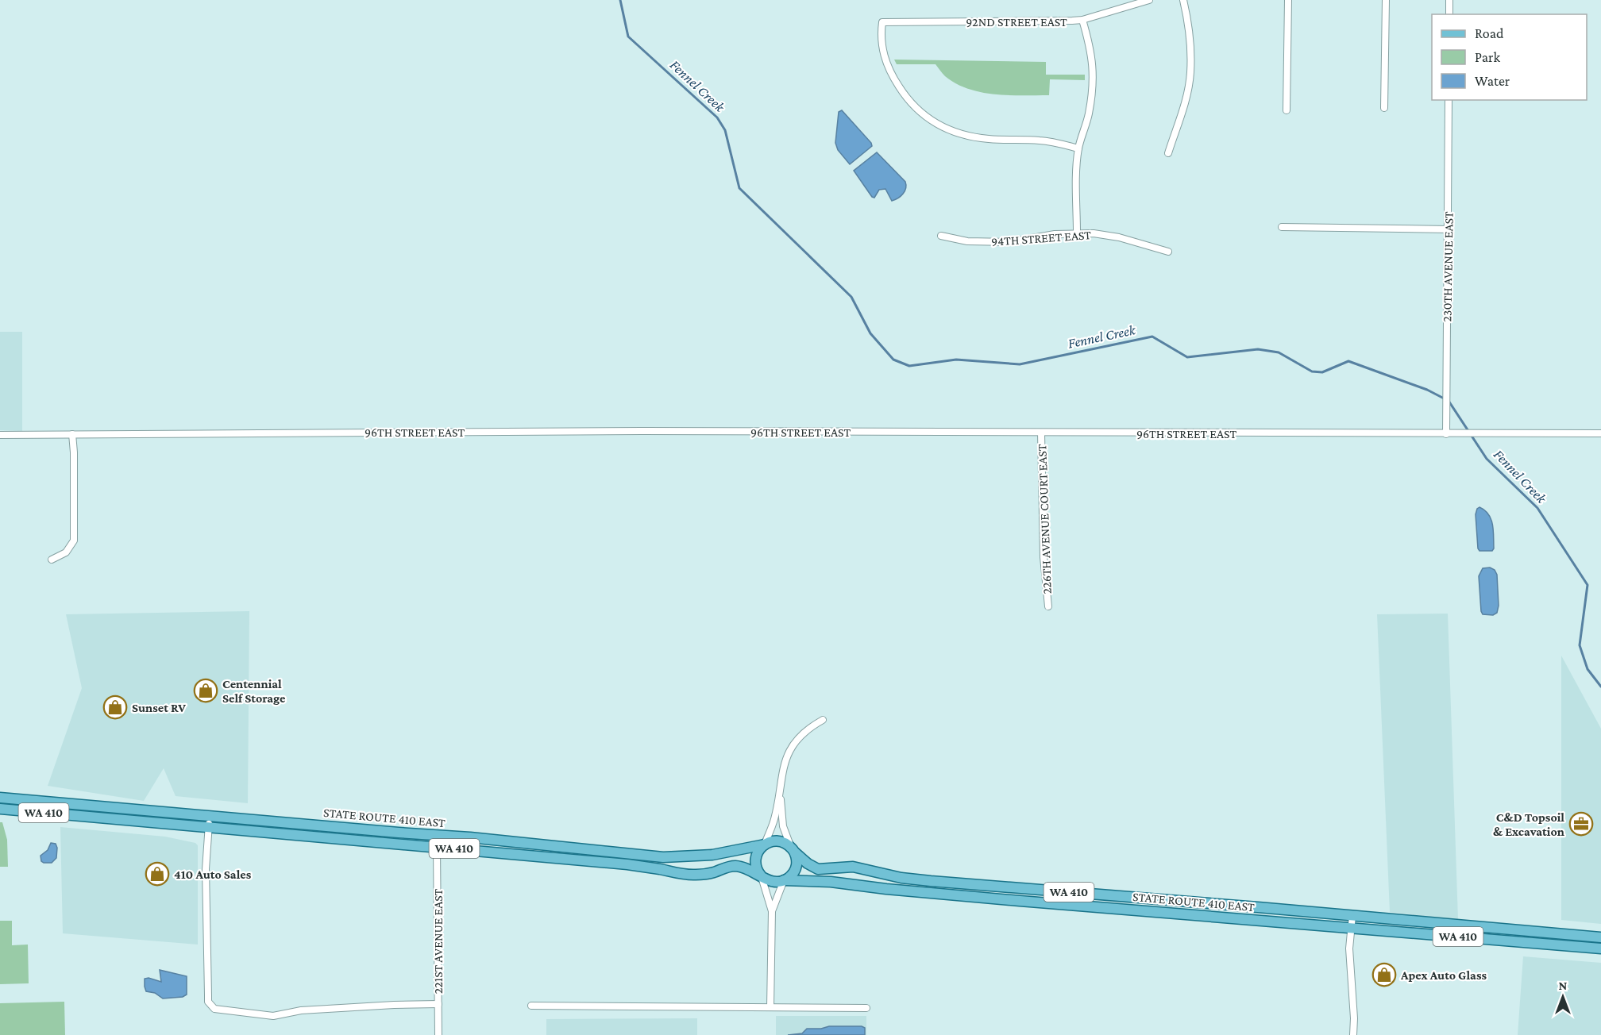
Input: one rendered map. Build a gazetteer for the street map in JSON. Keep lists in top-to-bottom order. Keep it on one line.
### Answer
{"streets":{"main road":["WA 410","STATE ROUTE 410 EAST"],"street":["92ND STREET EAST","94TH STREET EAST","230TH AVENUE EAST","96TH STREET EAST","226TH AVENUE COURT EAST","221ST AVENUE EAST"]},"crossings":[["230TH AVENUE EAST","96TH STREET EAST"],["96TH STREET EAST","226TH AVENUE COURT EAST"],["WA 410","STATE ROUTE 410 EAST"],["STATE ROUTE 410 EAST","221ST AVENUE EAST"]],"water":["Fennel Creek"],"places":{"shop":["Centennial Self Storage","Sunset RV","410 Auto Sales","Apex Auto Glass"],"office":["C&D Topsoil & Excavation"]},"legend":["Road","Park","Water"],"north":"top"}
